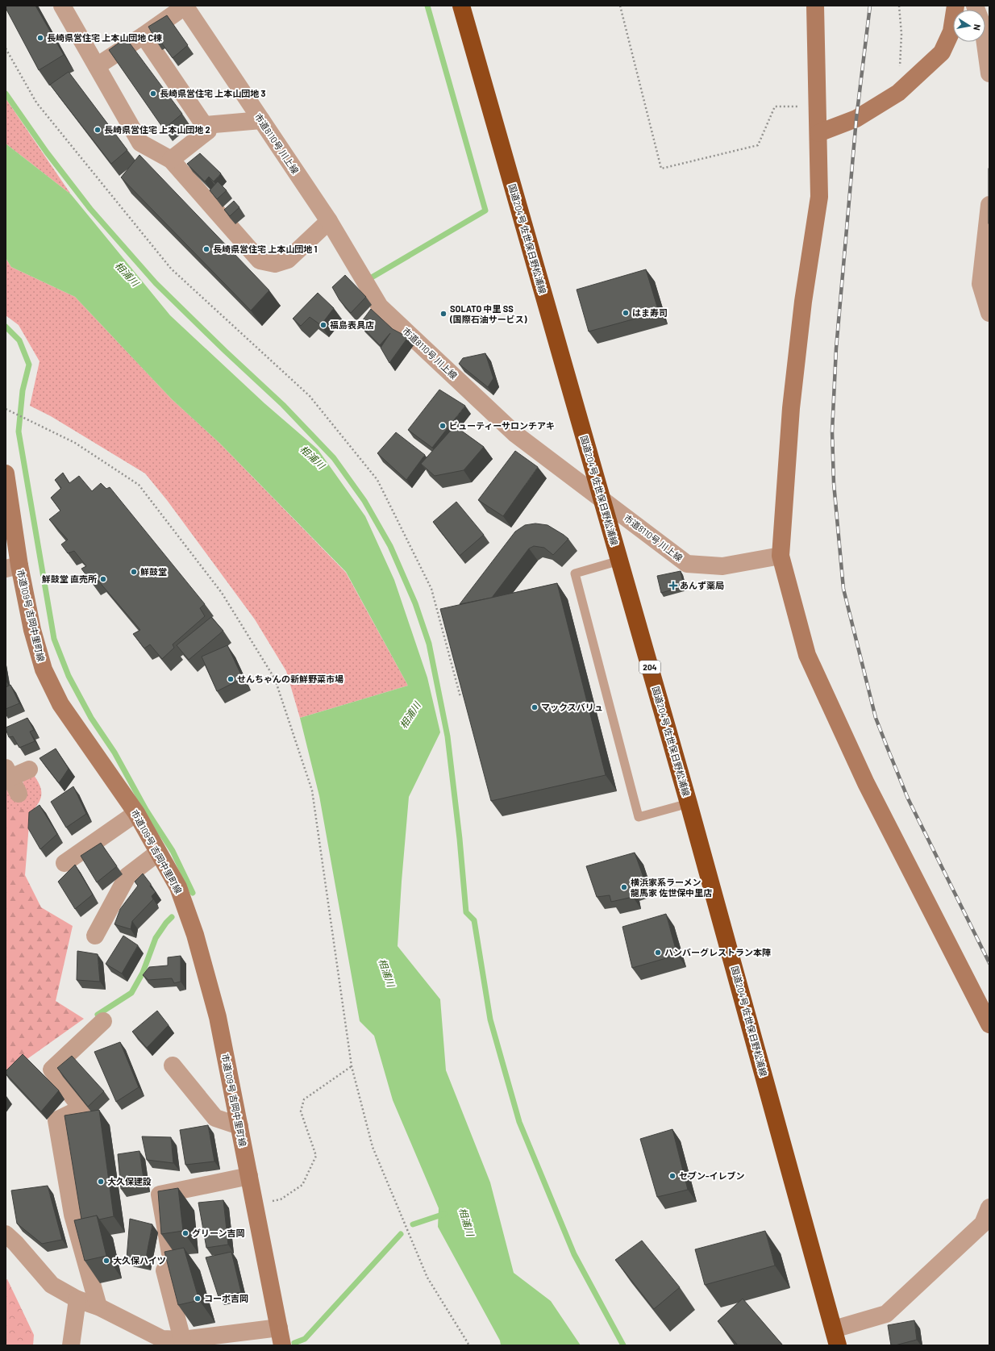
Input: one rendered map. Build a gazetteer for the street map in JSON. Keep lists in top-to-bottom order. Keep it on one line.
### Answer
{"streets":{"highway":["国道204号 佐世保日野松浦線","204"],"street":["市道8110号 川上線","市道109号 吉岡中里町線"]},"crossings":[["市道8110号 川上線","国道204号 佐世保日野松浦線"]],"water":["相浦川"],"places":{"other":["長崎県営住宅 上本山団地 C棟","長崎県営住宅 上本山団地 3","長崎県営住宅 上本山団地 2","長崎県営住宅 上本山団地 1","はま寿司","SOLATO 中里 SS (国際石油サービス)","福島表具店","ビューティーサロンチアキ","鮮鼓堂","鮮鼓堂 直売所","せんちゃんの新鮮野菜市場","マックスバリュ","横浜家系ラーメン 龍馬家 佐世保中里店","ハンバーグレストラン本陣","セブン-イレブン","大久保建設","グリーン吉岡","大久保ハイツ","コーポ吉岡"],"health":["あんず薬局"]},"north":"right"}
